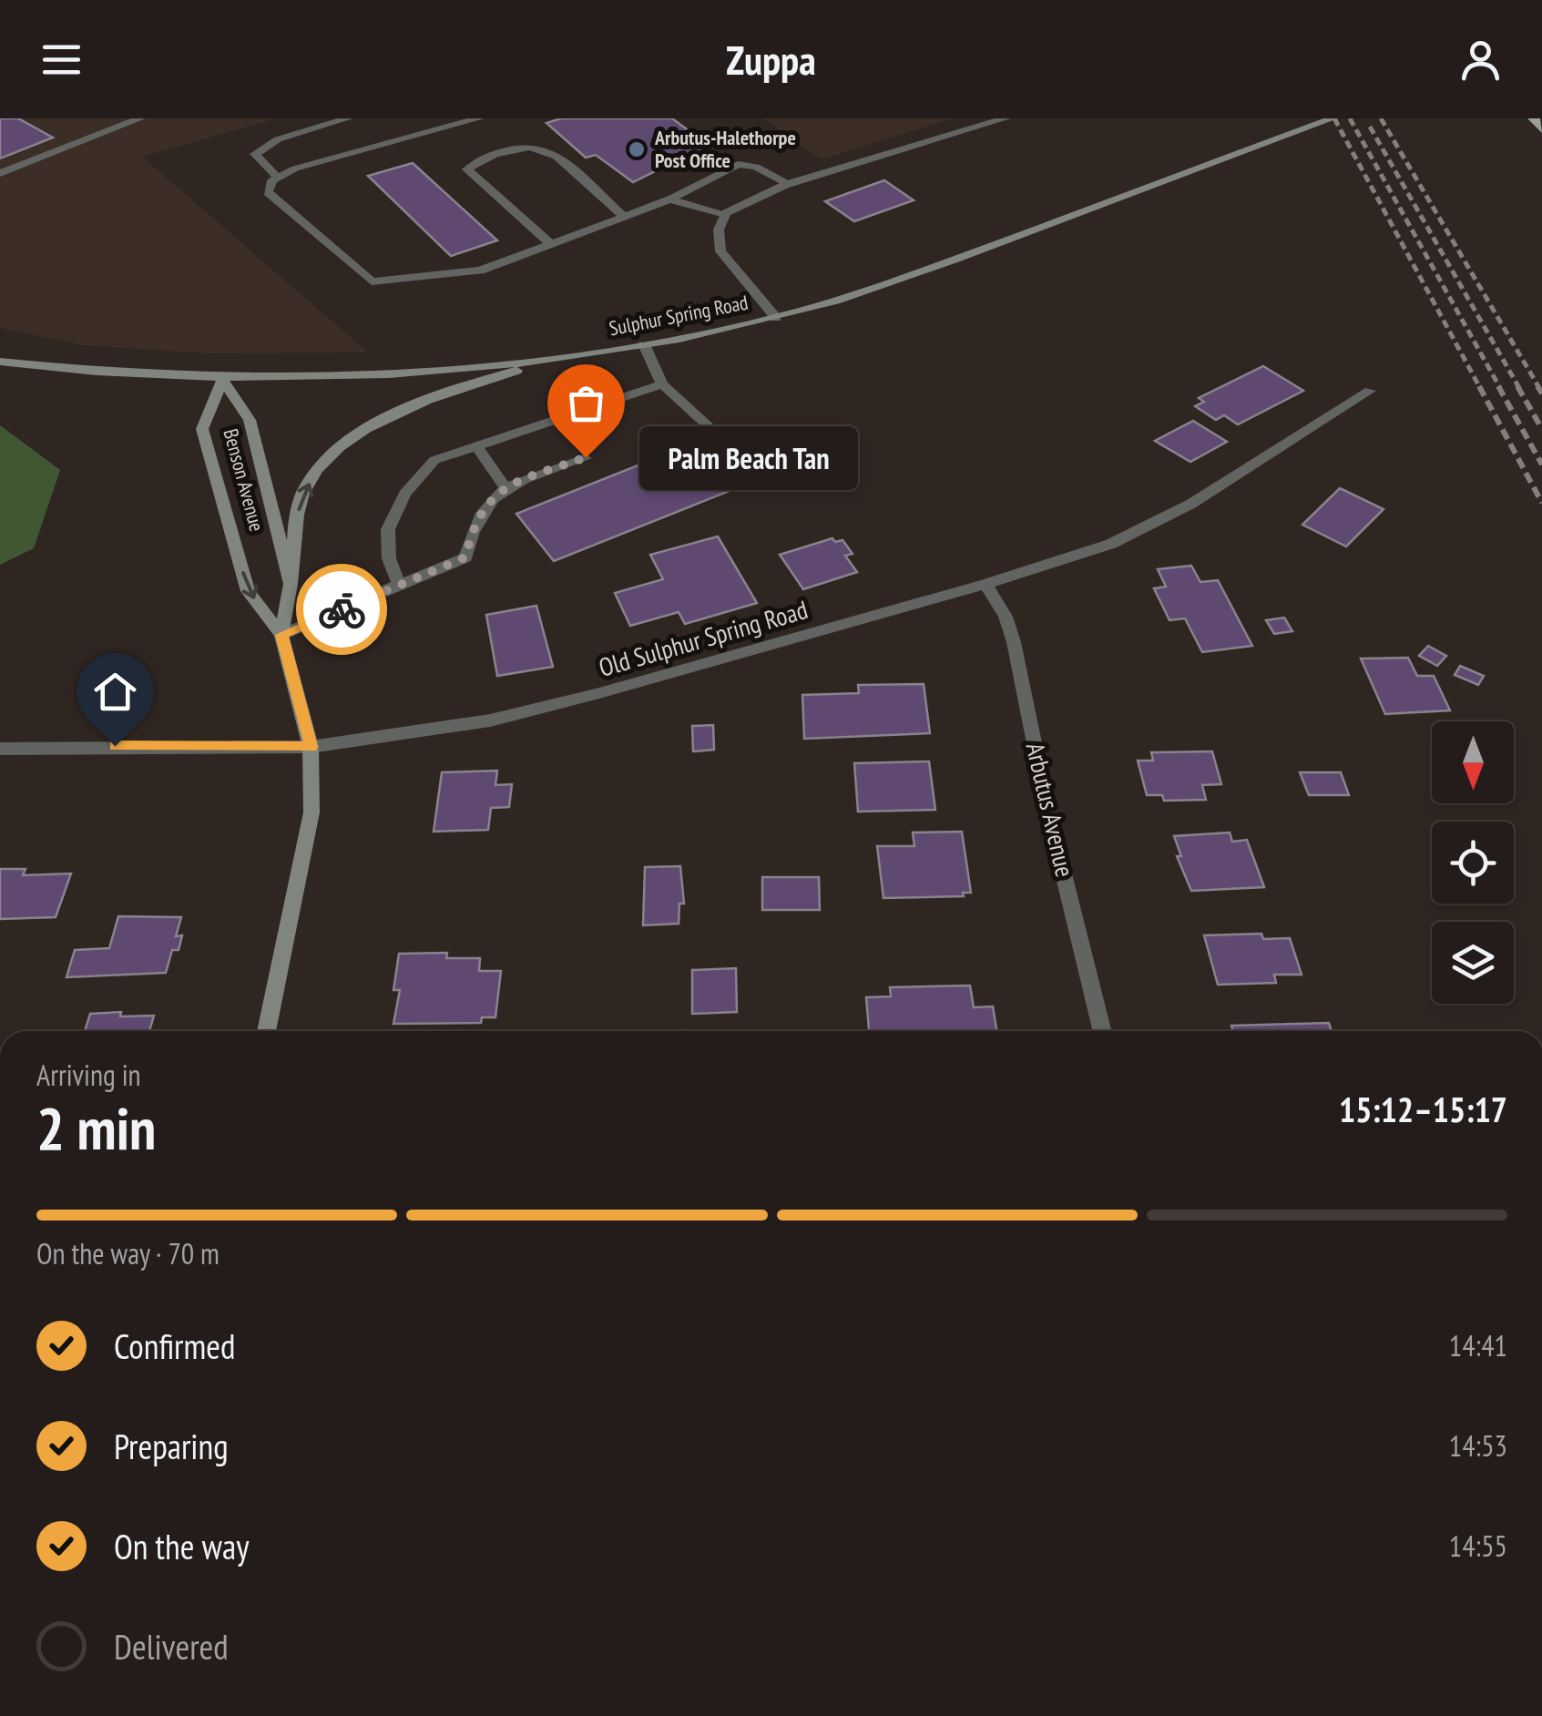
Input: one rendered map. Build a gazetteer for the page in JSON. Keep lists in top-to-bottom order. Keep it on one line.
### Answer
{"streets":{"main road":["Sulphur Spring Road","Benson Avenue"],"street":["Old Sulphur Spring Road","Arbutus Avenue"]},"crossings":[["Sulphur Spring Road","Benson Avenue"],["Benson Avenue","Old Sulphur Spring Road"],["Old Sulphur Spring Road","Arbutus Avenue"]],"places":["Arbutus-Halethorpe Post Office","Palm Beach Tan"],"north":"bottom","page":{"header":"Zuppa","bubble":"Palm Beach Tan","heading":["2 min","Arriving in","15:12–15:17"],"bar":"On the way · 70 m","list":[["Confirmed","14:41"],["Preparing","14:53"],["On the way","14:55"],"Delivered"]}}
